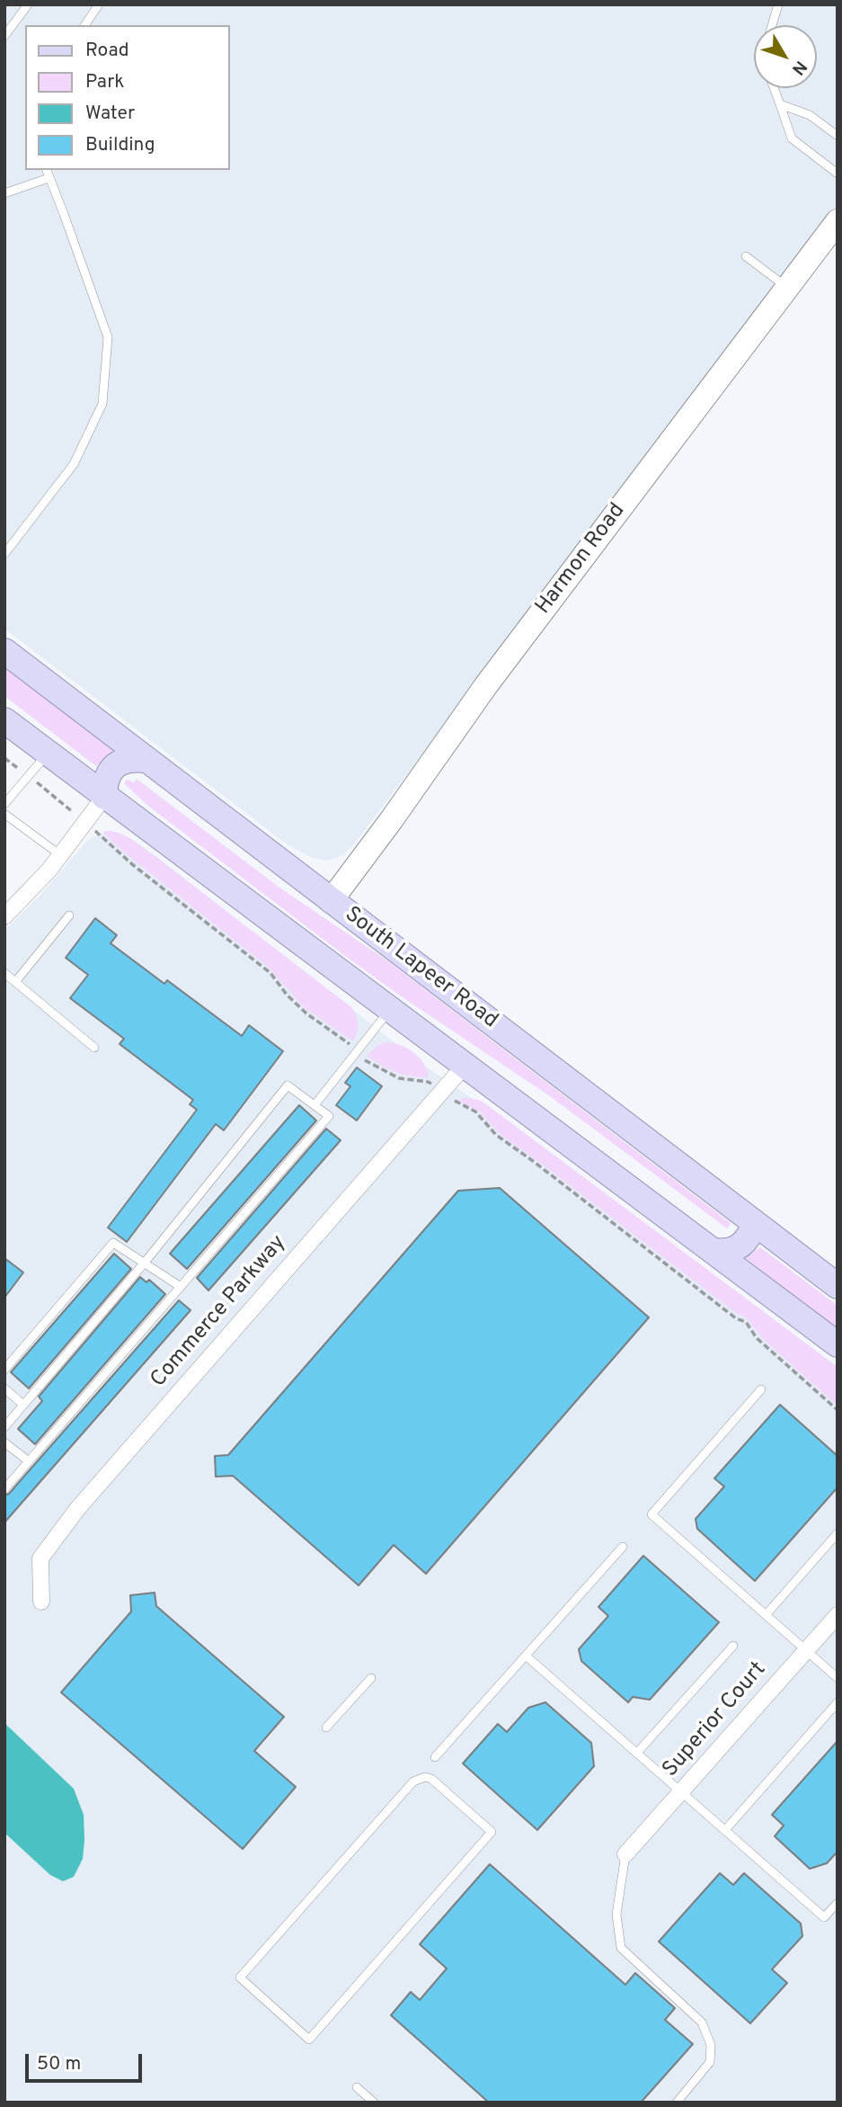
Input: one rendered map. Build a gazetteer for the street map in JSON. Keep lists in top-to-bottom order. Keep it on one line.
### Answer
{"streets":{"main road":["South Lapeer Road"],"street":["Harmon Road","Commerce Parkway","Superior Court"]},"crossings":[["Harmon Road","South Lapeer Road"]],"legend":["Road","Park","Water","Building"],"scale_bar":"50 m","north":"bottom right"}
